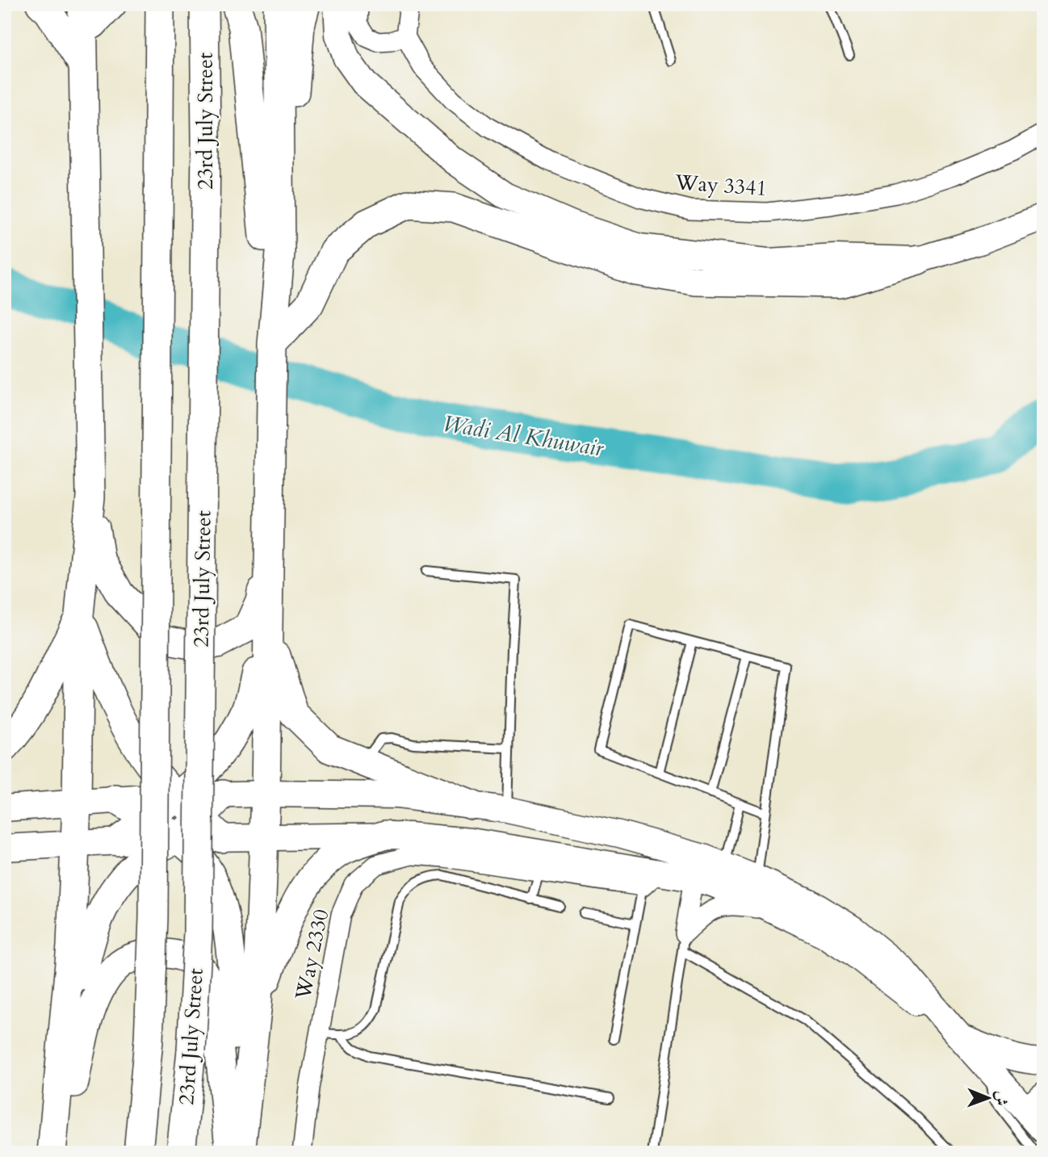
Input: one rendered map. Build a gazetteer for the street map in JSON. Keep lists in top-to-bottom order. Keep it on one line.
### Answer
{"streets":{"main road":["23rd July Street"],"street":["Way 3341","Way 2330"]},"water":["Wadi Al Khuwair"],"north":"right"}
